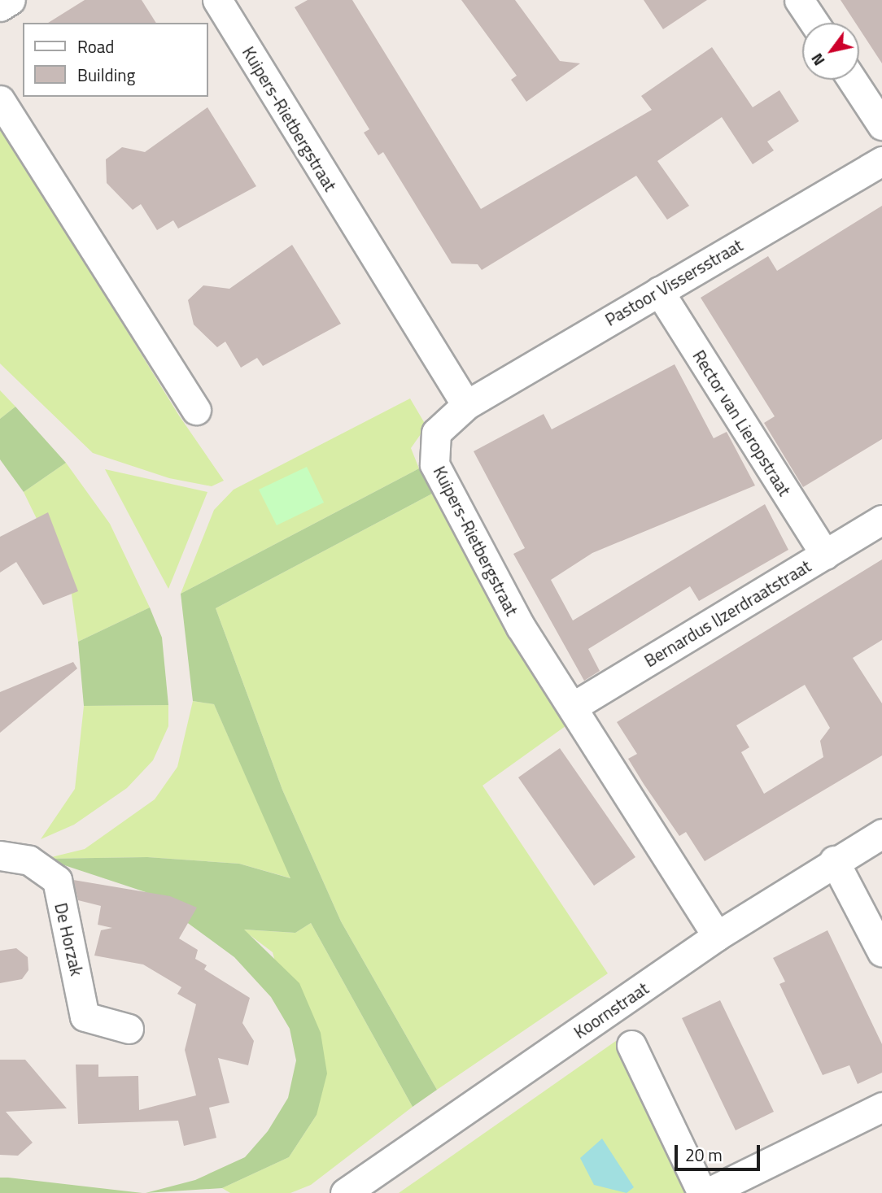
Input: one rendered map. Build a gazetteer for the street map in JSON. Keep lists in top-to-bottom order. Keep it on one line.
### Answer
{"streets":{"street":["Kuipers-Rietbergstraat","Pastoor Vissersstraat","Rector van Lieropstraat","Bernardus IJzerdraatstraat","De Horzak","Koornstraat"]},"crossings":[["Kuipers-Rietbergstraat","Pastoor Vissersstraat"],["Kuipers-Rietbergstraat","Bernardus IJzerdraatstraat"],["Kuipers-Rietbergstraat","Koornstraat"],["Pastoor Vissersstraat","Rector van Lieropstraat"],["Rector van Lieropstraat","Bernardus IJzerdraatstraat"]],"legend":["Road","Building"],"scale_bar":"20 m","north":"bottom left"}
